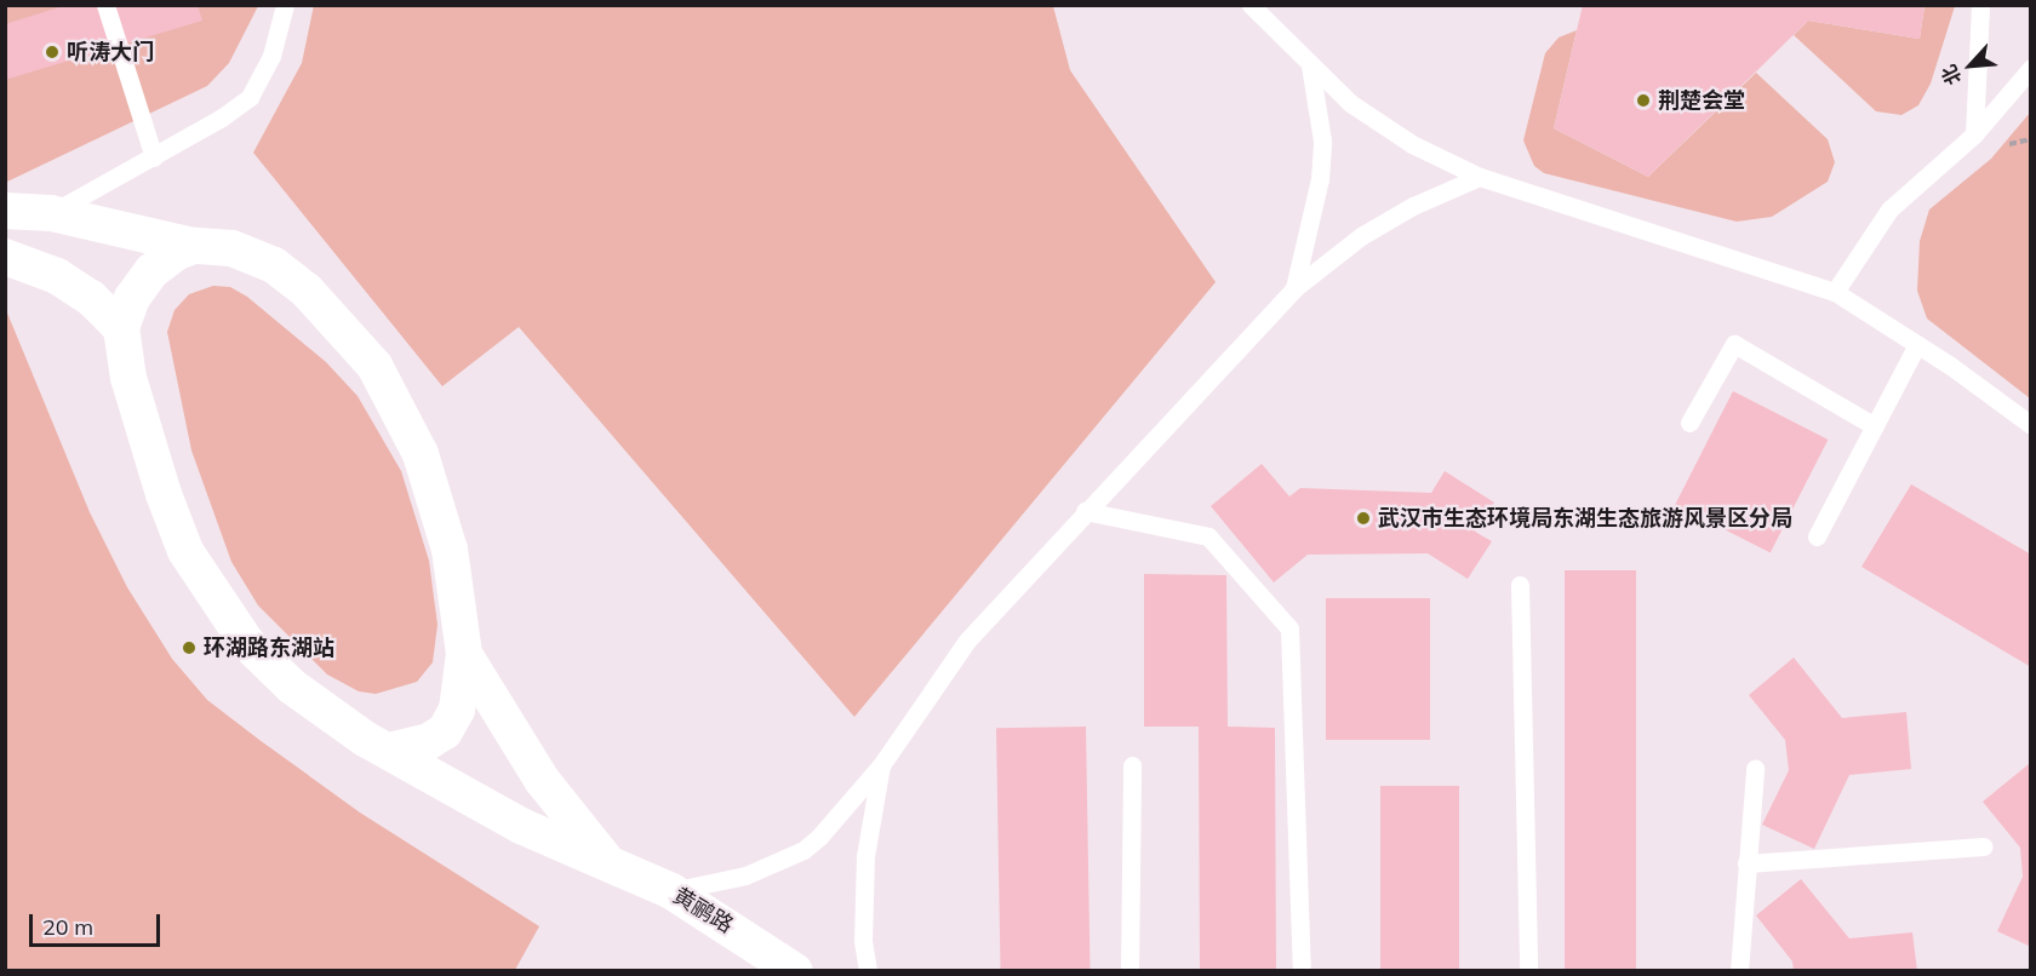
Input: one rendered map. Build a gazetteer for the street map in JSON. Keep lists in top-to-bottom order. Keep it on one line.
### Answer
{"streets":{"street":["黄鹂路"]},"places":["听涛大门","荆楚会堂","武汉市生态环境局东湖生态旅游风景区分局","环湖路东湖站"],"scale_bar":"20 m","north":"bottom left"}
